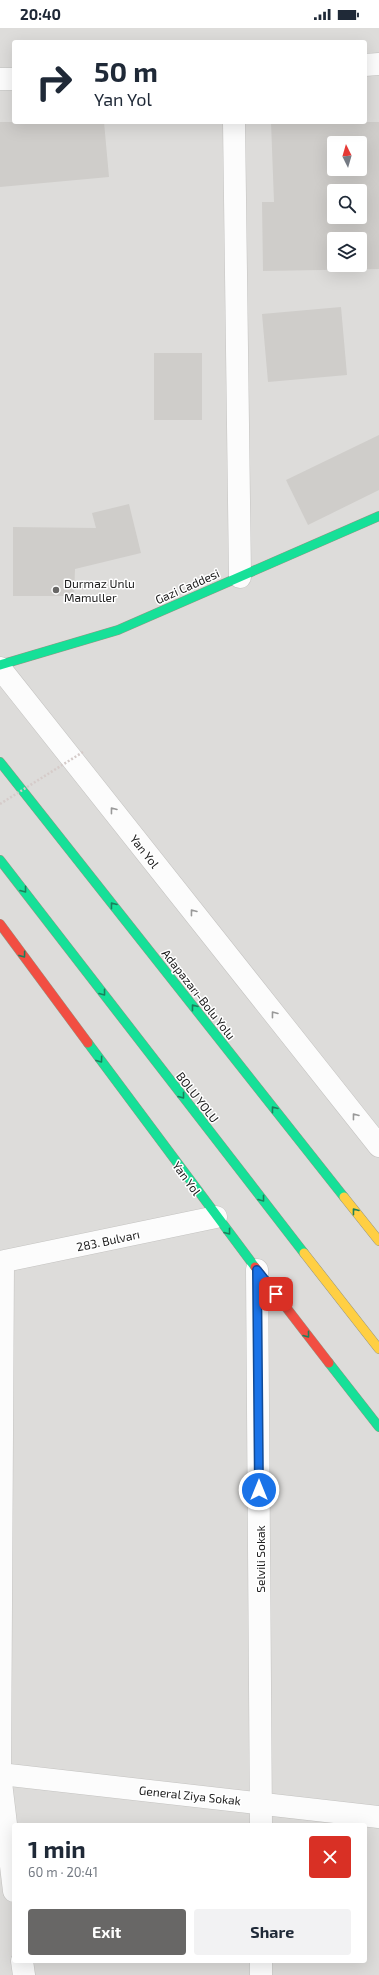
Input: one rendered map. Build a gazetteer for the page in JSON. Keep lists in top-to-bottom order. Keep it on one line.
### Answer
{"streets":{"main road":["Gazi Caddesi","Yan Yol","Adapazarı-Bolu Yolu","BOLU YOLU"],"street":["283. Bulvarı","Selvili Sokak","General Ziya Sokak"]},"crossings":[["Gazi Caddesi","Yan Yol"],["Yan Yol","283. Bulvarı"],["Yan Yol","Selvili Sokak"],["Selvili Sokak","General Ziya Sokak"]],"one_way":["Adapazarı-Bolu Yolu","BOLU YOLU"],"places":["Durmaz Unlu Mamuller"],"north":"top","page":{"status":"20:40","turn":["50 m","Yan Yol"],"heading":["1 min","60 m · 20:41"],"buttons":["Exit","Share"]}}
